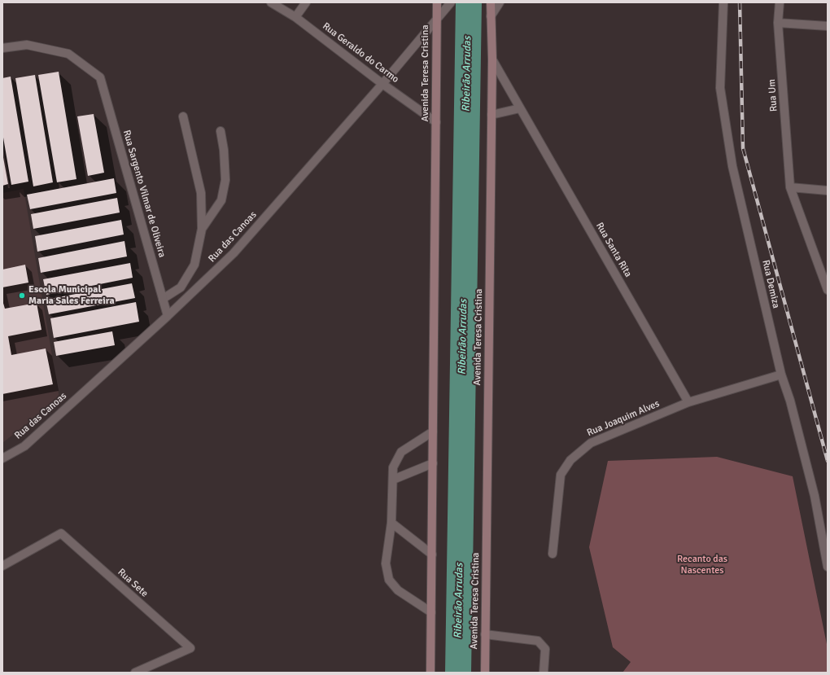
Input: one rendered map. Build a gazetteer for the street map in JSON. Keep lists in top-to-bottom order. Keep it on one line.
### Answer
{"streets":{"main road":["Avenida Teresa Cristina"],"street":["Rua Geraldo do Carmo","Rua Um","Rua Sargento Vilmar de Oliveira","Rua das Canoas","Rua Santa Rita","Rua Demiza","Rua Joaquim Alves","Rua Sete"]},"crossings":[["Rua Geraldo do Carmo","Avenida Teresa Cristina"],["Rua Geraldo do Carmo","Rua das Canoas"],["Avenida Teresa Cristina","Rua das Canoas"],["Avenida Teresa Cristina","Rua Santa Rita"],["Rua Sargento Vilmar de Oliveira","Rua das Canoas"],["Rua Santa Rita","Rua Joaquim Alves"],["Rua Demiza","Rua Joaquim Alves"]],"water":["Ribeirão Arrudas"],"parks":["Recanto das Nascentes"],"places":["Escola Municipal Maria Sales Ferreira"]}
